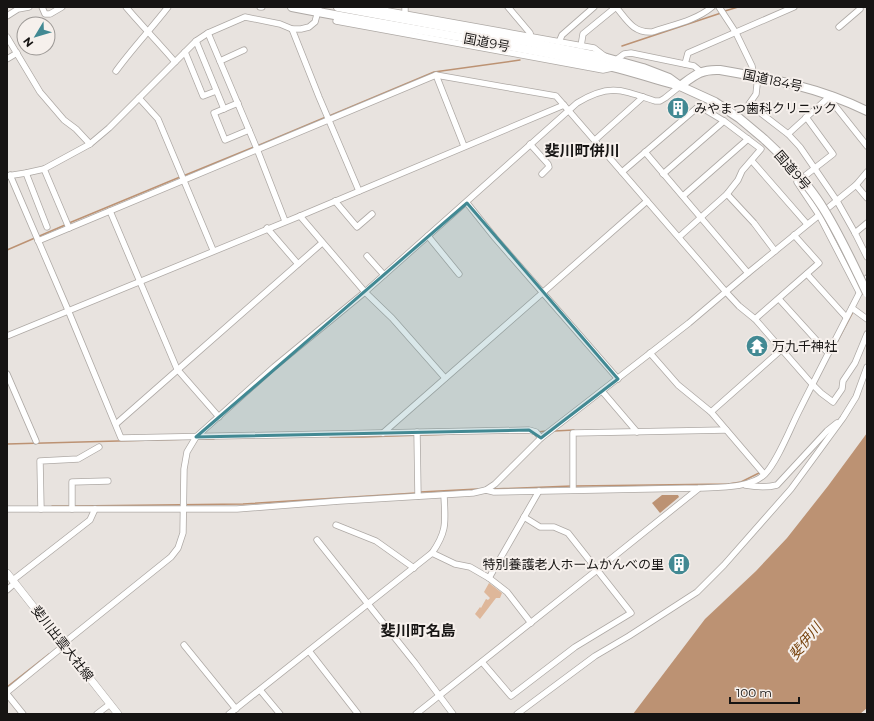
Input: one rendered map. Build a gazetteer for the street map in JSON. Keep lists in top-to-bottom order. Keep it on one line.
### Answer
{"streets":{"highway":["国道9号","国道184号"],"main road":["斐川出雲大社線"]},"districts":["斐川町併川","斐川町名島"],"water":["斐伊川"],"places":{"building":["みやまつ歯科クリニック","特別養護老人ホームかんべの里"],"temple":["万九千神社"]},"scale_bar":"100 m","north":"bottom left"}
